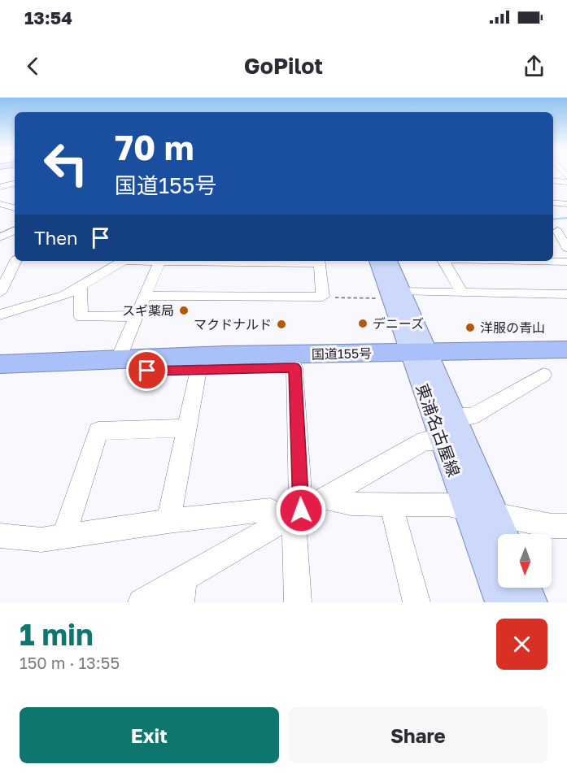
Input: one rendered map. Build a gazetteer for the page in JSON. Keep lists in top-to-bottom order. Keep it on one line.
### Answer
{"streets":{"highway":["国道155号"],"main road":["東浦名古屋線"]},"crossings":[["国道155号","東浦名古屋線"]],"places":["スギ薬局","デニーズ","マクドナルド","洋服の青山"],"north":"bottom","page":{"status":"13:54","header":"GoPilot","turn":["70 m","国道155号"],"then":"Then","heading":["1 min","150 m · 13:55"],"buttons":["Exit","Share"]}}
